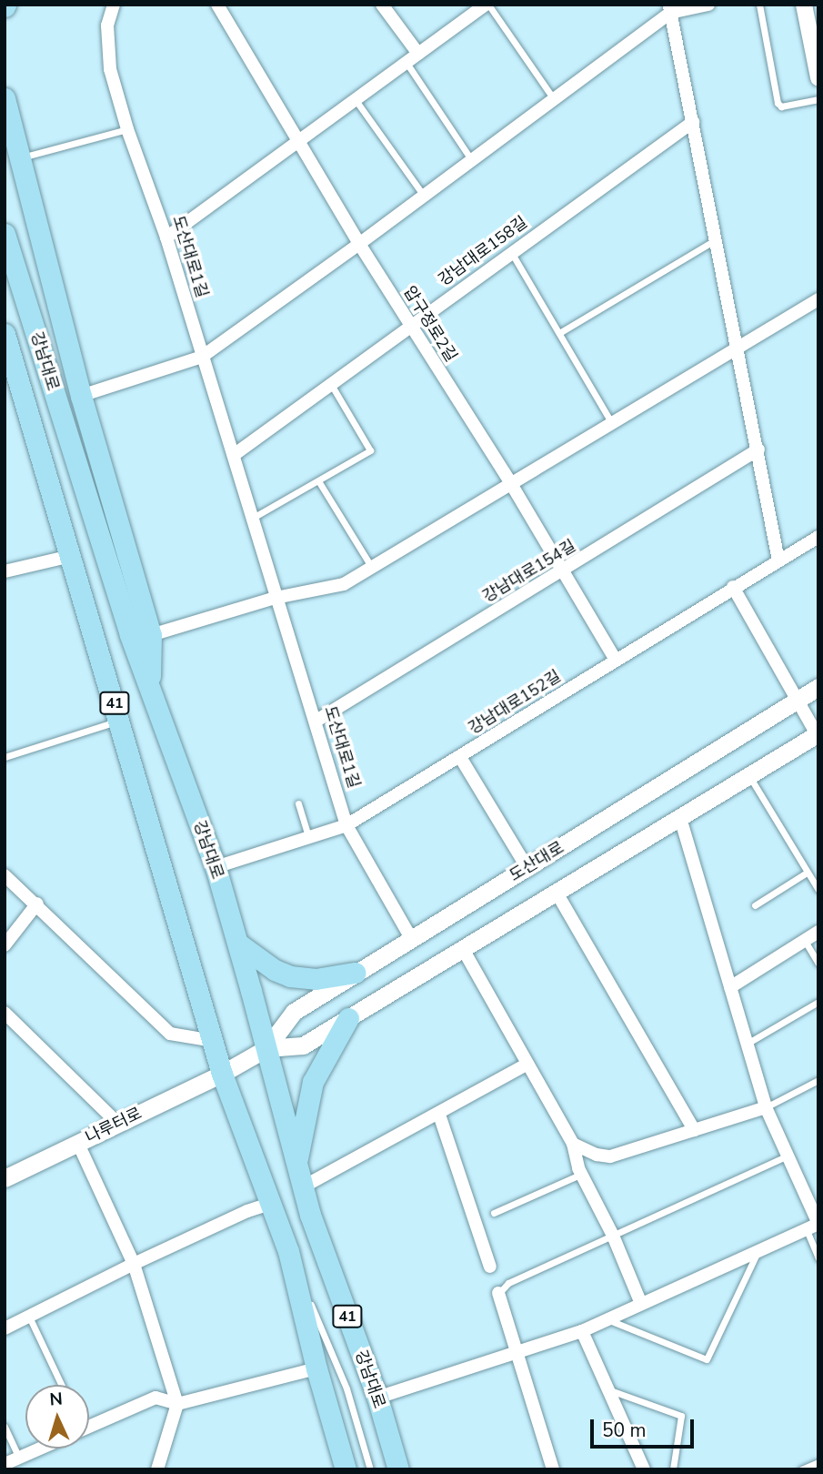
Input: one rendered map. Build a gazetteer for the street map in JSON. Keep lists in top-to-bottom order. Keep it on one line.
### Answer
{"streets":{"main road":["강남대로","41","도산대로","나루터로"],"street":["강남대로158길","도산대로1길","압구정로2길","강남대로154길","강남대로152길"]},"crossings":[["강남대로158길","도산대로1길"],["강남대로158길","압구정로2길"],["도산대로1길","강남대로154길"],["도산대로1길","강남대로152길"],["도산대로1길","도산대로"],["압구정로2길","강남대로154길"],["압구정로2길","강남대로152길"],["강남대로","강남대로152길"],["강남대로","도산대로"],["강남대로","나루터로"],["도산대로","나루터로"]],"scale_bar":"50 m","north":"top"}
